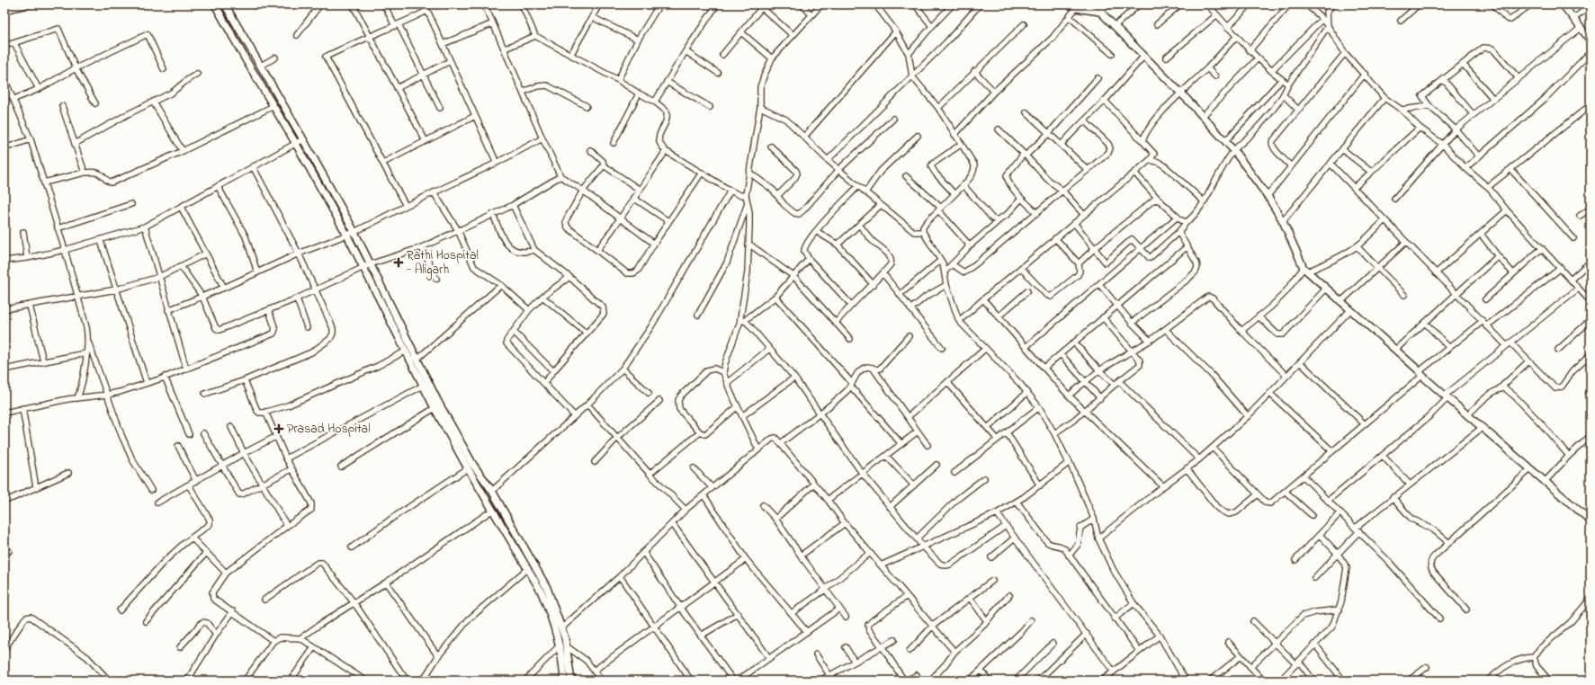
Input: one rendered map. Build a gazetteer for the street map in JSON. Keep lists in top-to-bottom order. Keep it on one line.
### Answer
{"places":{"health":["Rathi Hospital - Aligarh","Prasad Hospital"]}}
